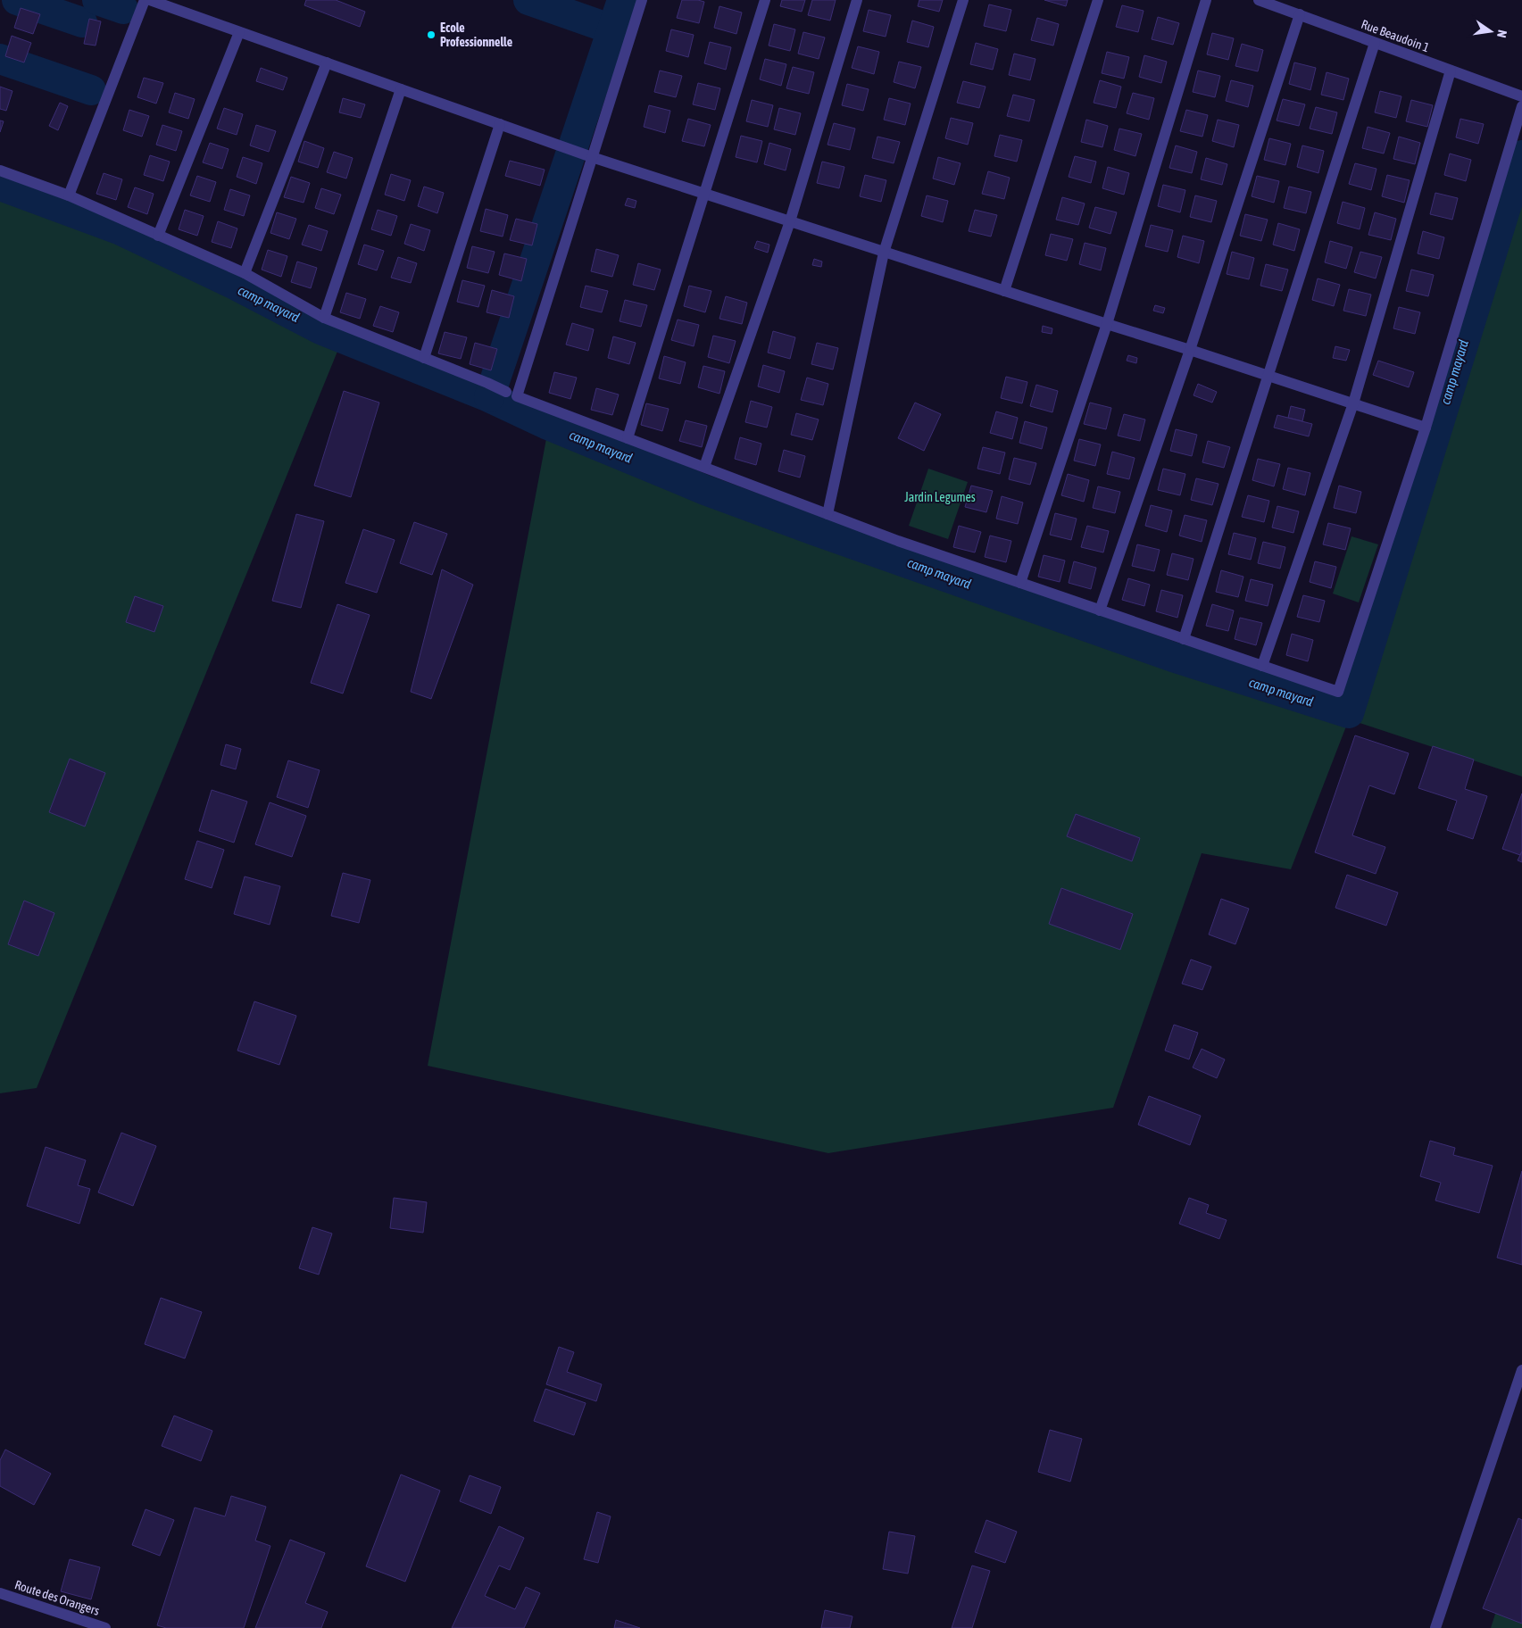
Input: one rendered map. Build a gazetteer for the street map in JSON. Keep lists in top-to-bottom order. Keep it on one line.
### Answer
{"streets":{"street":["Rue Beaudoin 1","Route des Orangers"]},"water":["camp mayard"],"parks":["Jardin Legumes"],"places":["Ecole Professionnelle"],"north":"right"}
